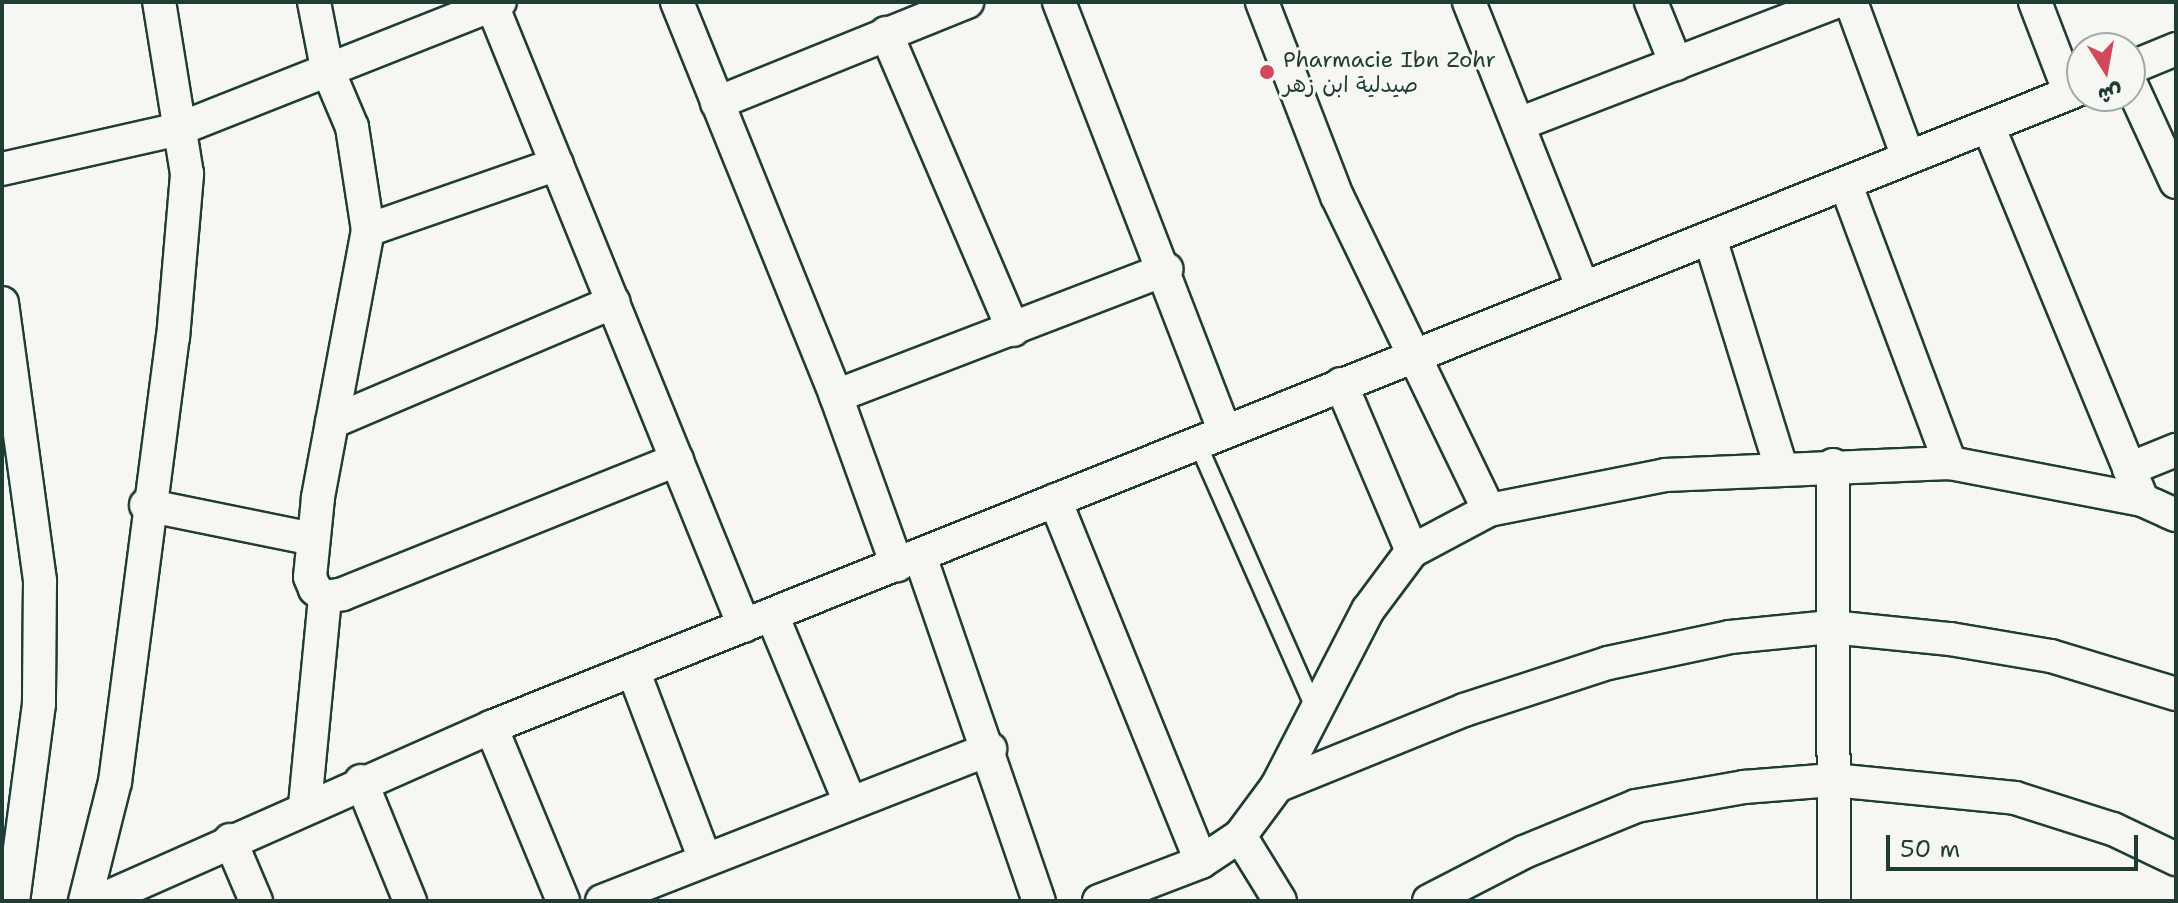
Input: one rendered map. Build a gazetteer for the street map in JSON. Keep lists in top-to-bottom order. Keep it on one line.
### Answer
{"places":["Pharmacie Ibn Zohr صيدلية ابن زهر"],"scale_bar":"50 m","north":"bottom"}
